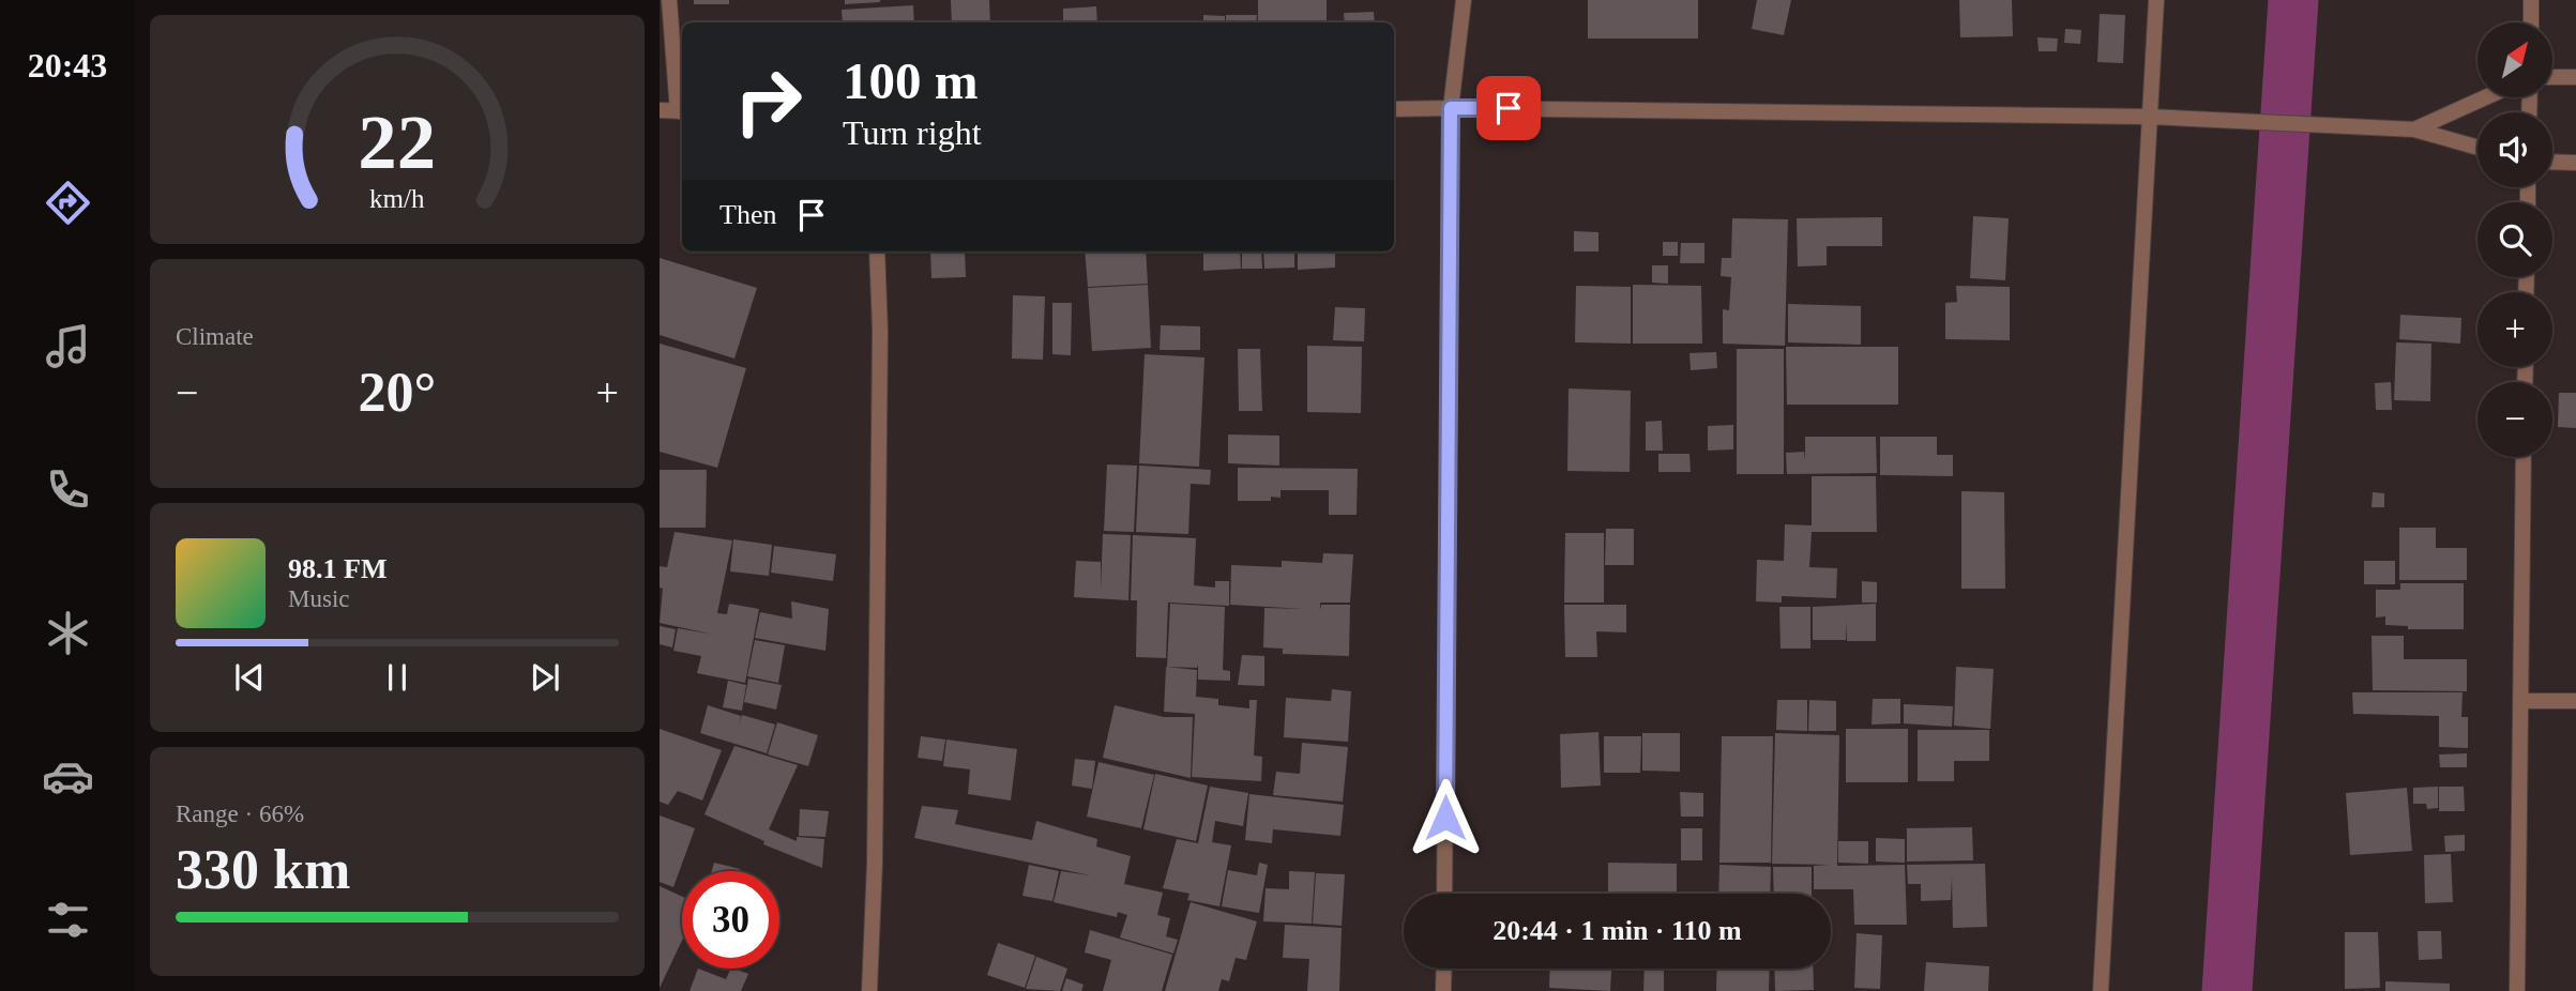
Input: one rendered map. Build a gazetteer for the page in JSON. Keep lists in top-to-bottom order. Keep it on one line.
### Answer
{"north":"top right","page":{"tabs":"20:43","map_buttons":["+","−"],"turn":["100 m","Turn right"],"then":"Then","tile":["Climate",["Range · 66%","330 km"]],"heat":["−","20°","+"],"song":["98.1 FM","Music"],"limit":"30","trip":"20:44 · 1 min · 110 m","gauge":["22","km/h"]}}
